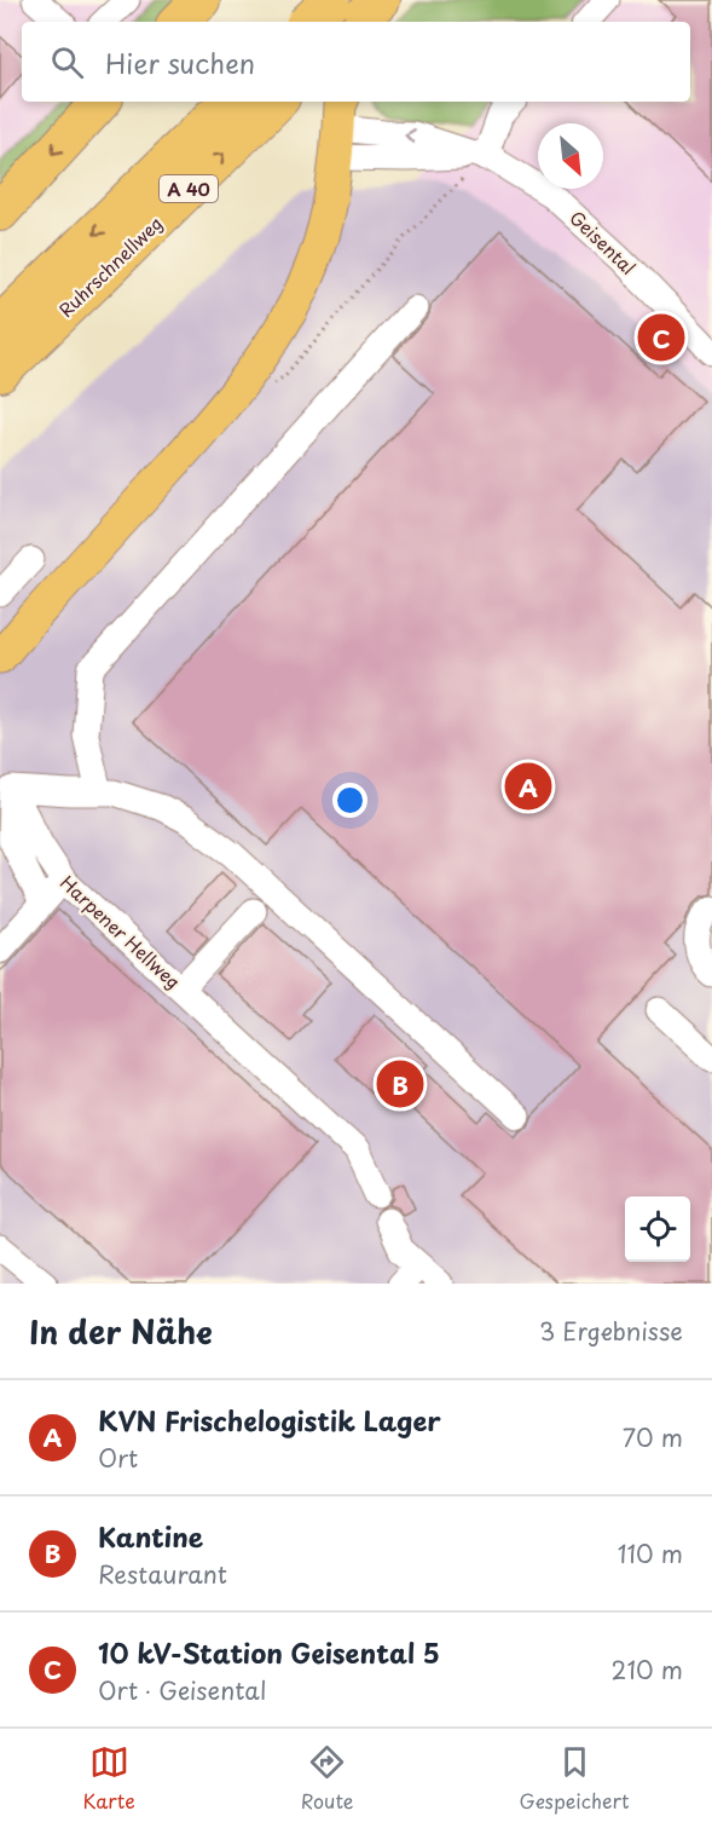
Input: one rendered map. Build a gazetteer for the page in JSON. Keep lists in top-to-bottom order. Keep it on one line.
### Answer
{"streets":{"highway":["A 40","Ruhrschnellweg"],"street":["Geisental","Harpener Hellweg"]},"north":"bottom right","page":{"search":"Hier suchen","pins":["C","A","B"],"heading":["In der Nähe","3 Ergebnisse"],"list":[{"mark":"A","name":"KVN Frischelogistik Lager","note":"Ort","value":"70 m"},{"mark":"B","name":"Kantine","note":"Restaurant","value":"110 m"},{"mark":"C","name":"10 kV-Station Geisental 5","note":"Ort · Geisental","value":"210 m"}],"nav":["Karte","Route","Gespeichert"]}}
